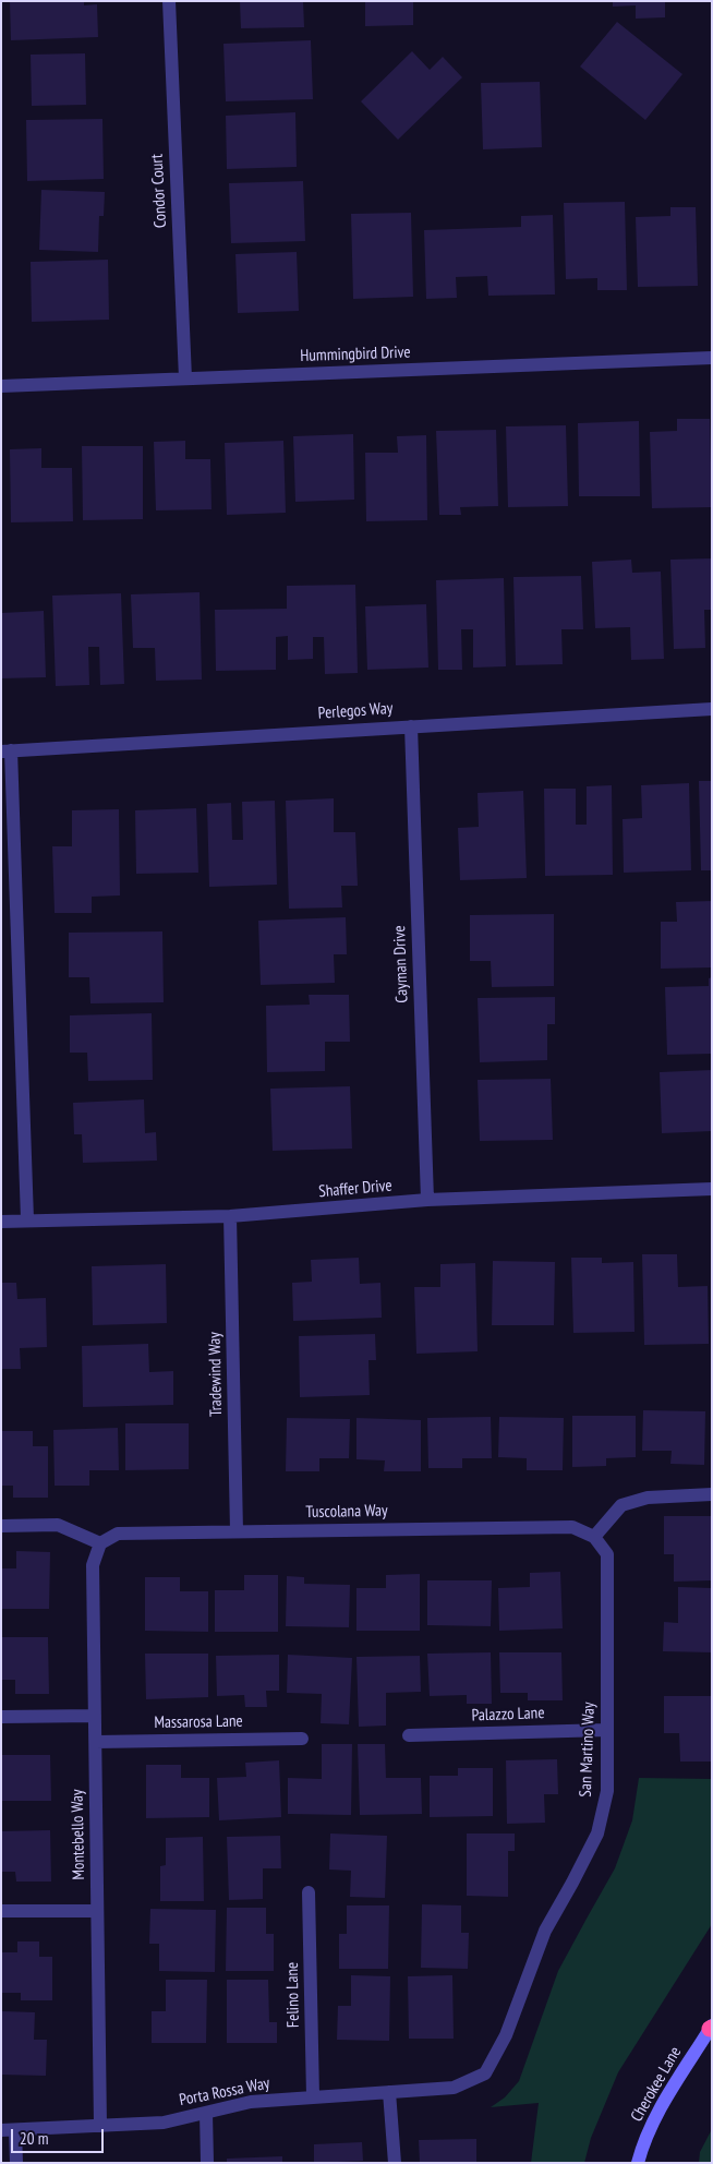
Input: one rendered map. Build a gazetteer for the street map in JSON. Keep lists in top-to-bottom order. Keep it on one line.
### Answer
{"streets":{"main road":["Cherokee Lane"],"street":["Condor Court","Hummingbird Drive","Perlegos Way","Cayman Drive","Shaffer Drive","Tradewind Way","Tuscolana Way","Palazzo Lane","Massarosa Lane","San Martino Way","Montebello Way","Felino Lane","Porta Rossa Way"]},"crossings":[["Condor Court","Hummingbird Drive"],["Perlegos Way","Cayman Drive"],["Cayman Drive","Shaffer Drive"],["Shaffer Drive","Tradewind Way"],["Tradewind Way","Tuscolana Way"],["Tuscolana Way","San Martino Way"],["Tuscolana Way","Montebello Way"],["Palazzo Lane","San Martino Way"],["Massarosa Lane","Montebello Way"],["San Martino Way","Porta Rossa Way"],["Montebello Way","Porta Rossa Way"],["Felino Lane","Porta Rossa Way"]],"scale_bar":"20 m"}
